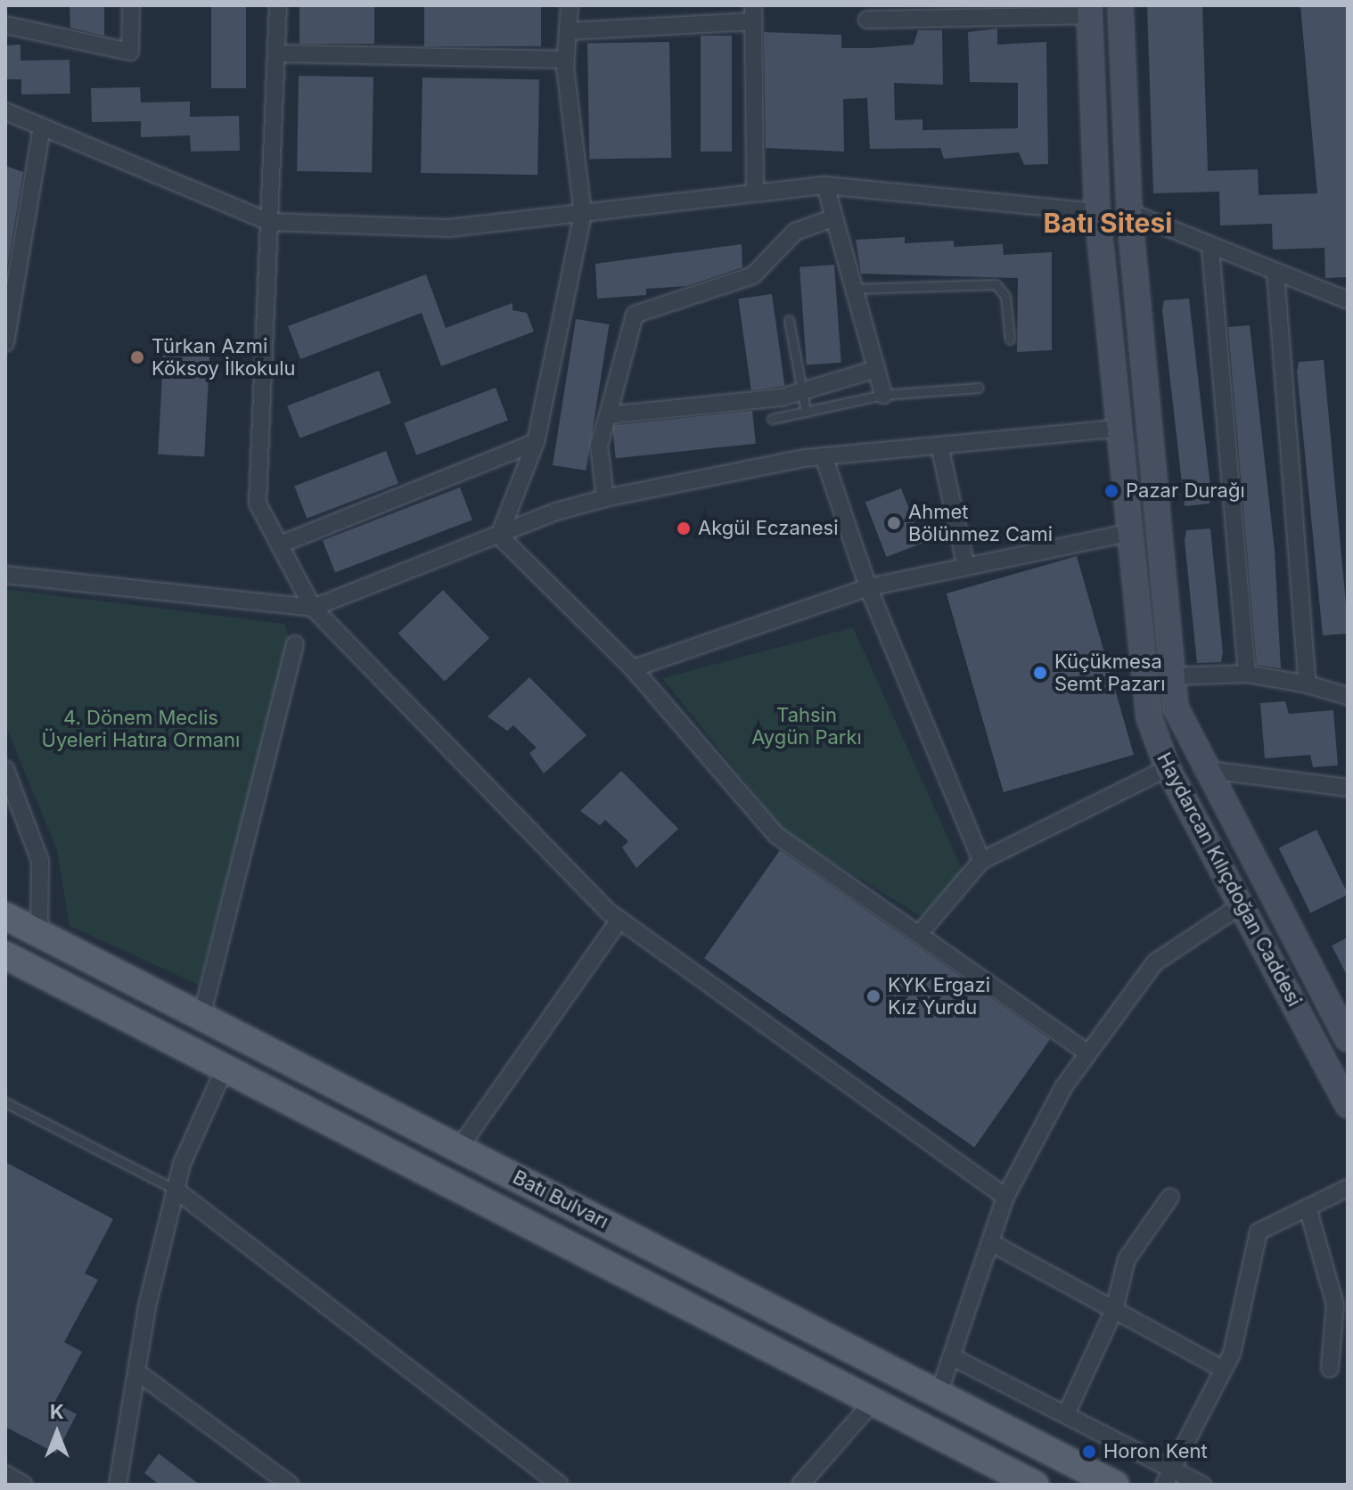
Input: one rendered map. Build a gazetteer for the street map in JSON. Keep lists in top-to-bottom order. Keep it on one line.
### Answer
{"streets":{"main road":["Haydarcan Kılıçdoğan Caddesi","Batı Bulvarı"]},"districts":["Batı Sitesi"],"parks":["Tahsin Aygün Parkı","4. Dönem Meclis Üyeleri Hatıra Ormanı"],"places":["Türkan Azmi Köksoy İlkokulu","Pazar Durağı","Ahmet Bölünmez Cami","Akgül Eczanesi","Küçükmesa Semt Pazarı","KYK Ergazi Kız Yurdu","Horon Kent"],"north":"top"}
